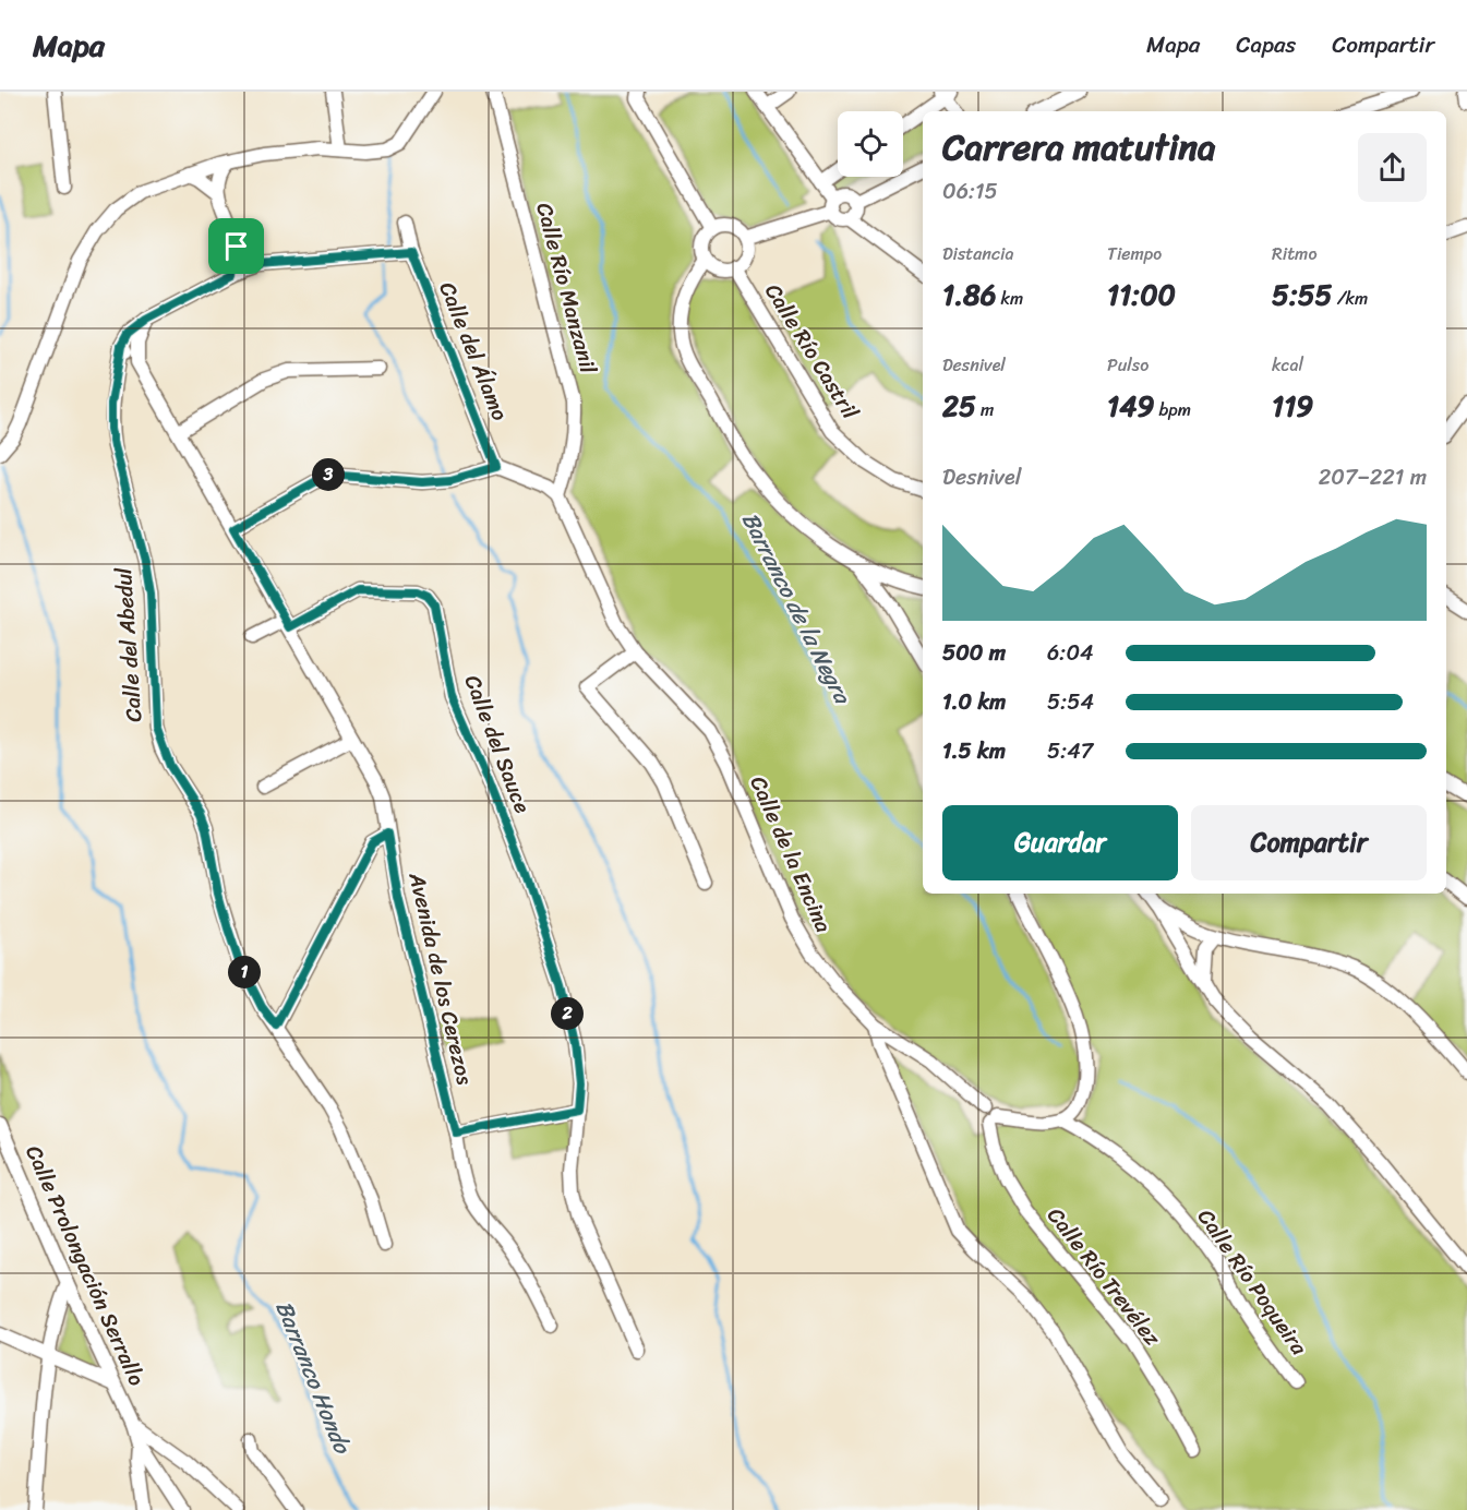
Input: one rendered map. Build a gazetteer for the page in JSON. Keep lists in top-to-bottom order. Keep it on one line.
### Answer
{"streets":{"street":["Calle Río Manzanil","Calle del Álamo","Calle Río Castril","Calle del Abedul","Calle del Sauce","Calle de la Encina","Avenida de los Cerezos","Calle Prolongación Serrallo","Calle Río Trevélez","Calle Río Poqueira"]},"crossings":[["Calle Río Manzanil","Calle de la Encina"],["Calle del Abedul","Avenida de los Cerezos"],["Calle del Sauce","Avenida de los Cerezos"],["Calle de la Encina","Calle Río Trevélez"]],"water":["Barranco de la Negra","Barranco Hondo"],"page":{"header":"Mapa","nav":["Mapa","Capas","Compartir"],"heading":["Carrera matutina","06:15"],"stats":[["Distancia","1.86 km"],["Tiempo","11:00"],["Ritmo","5:55 /km"],["Desnivel","25 m"],["Pulso","149 bpm"],["kcal","119"]],"chart":["Desnivel","207–221 m"],"pins":["3","1","2"],"list":[{"name":"500 m","note":"6:04"},{"name":"1.0 km","note":"5:54"},{"name":"1.5 km","note":"5:47"}],"buttons":["Guardar","Compartir"]}}
